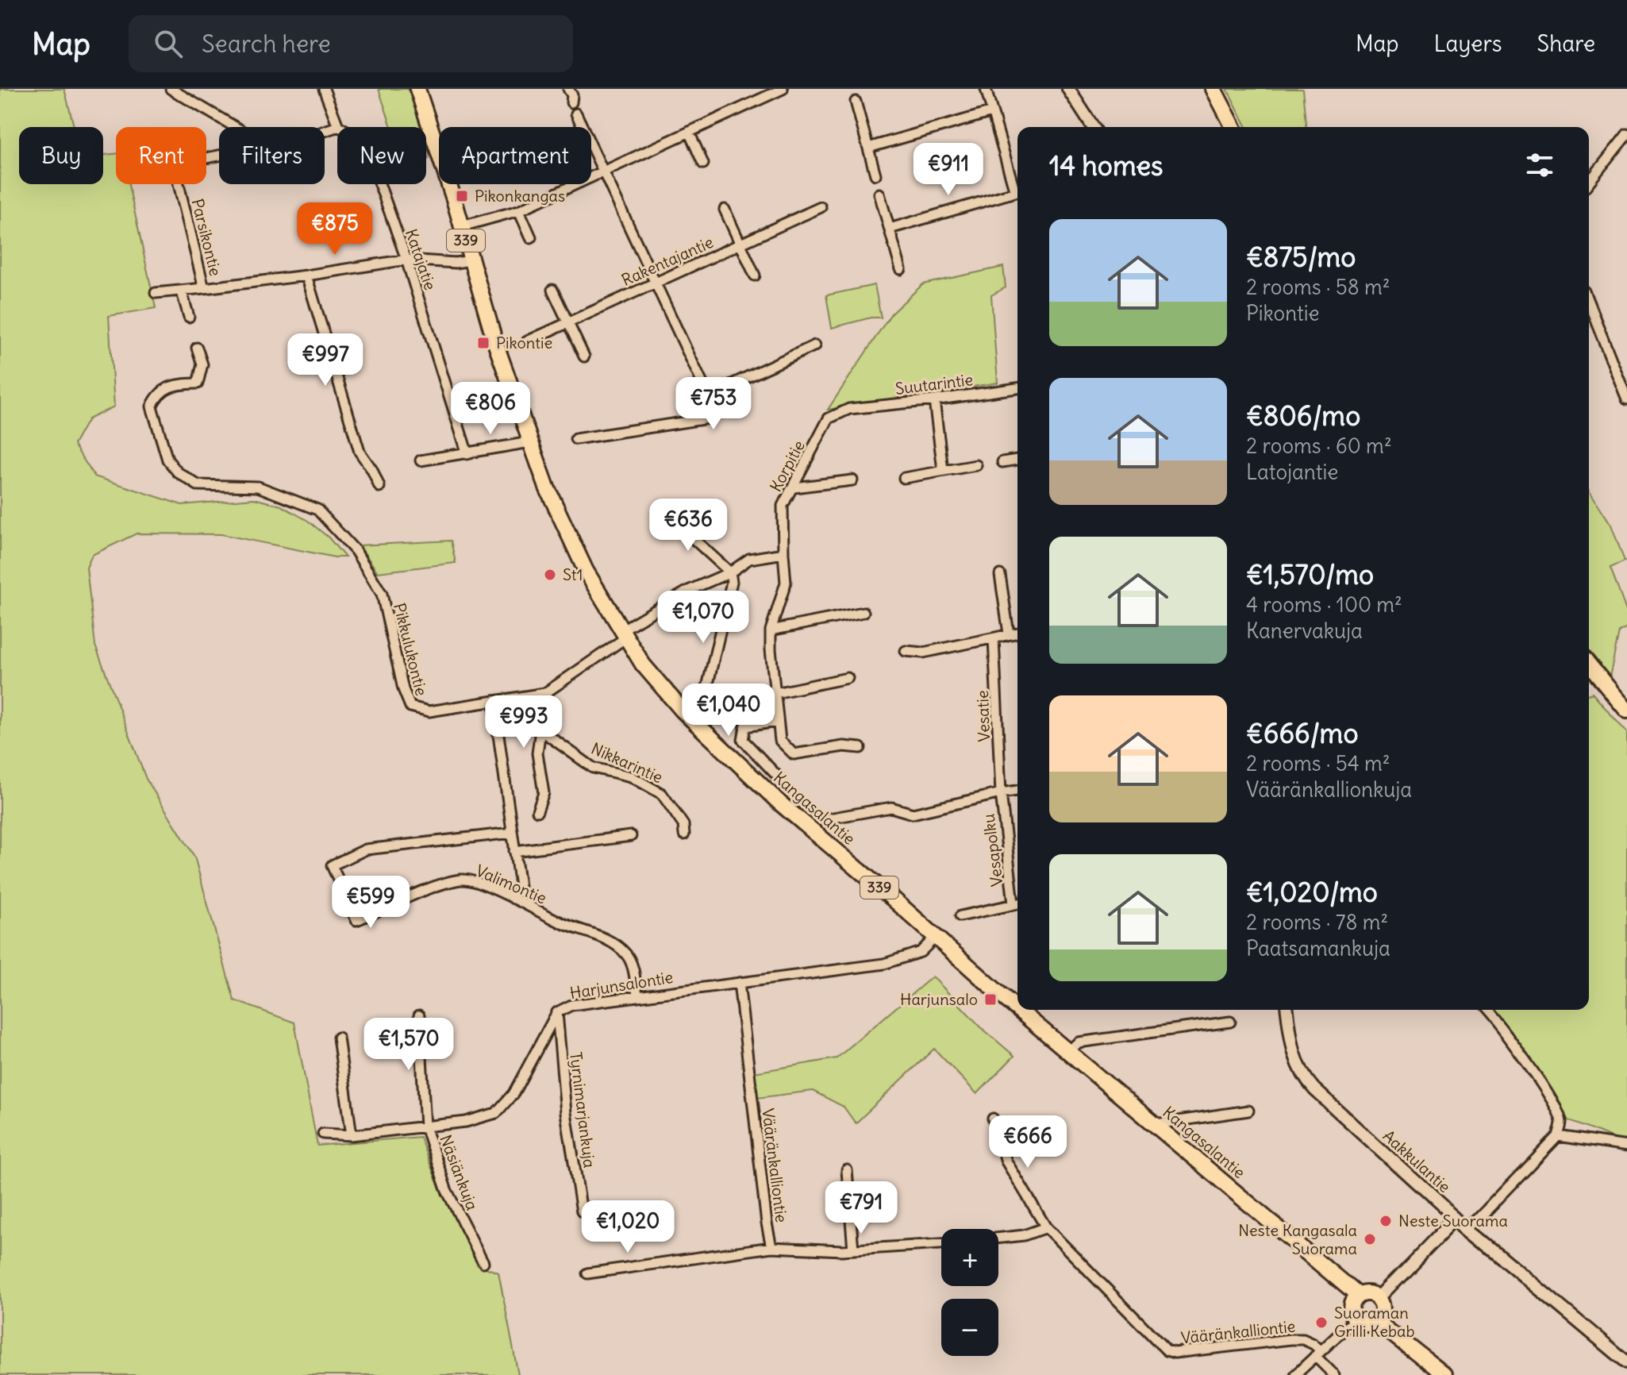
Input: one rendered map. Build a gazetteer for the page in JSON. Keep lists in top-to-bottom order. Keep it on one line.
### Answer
{"streets":{"main road":["339","Kangasalantie"],"street":["Parsikontie","Katajatie","Rakentajantie","Suutarintie","Korpitie","Pikkulukontie","Vesatie","Nikkarintie","Vesapolku","Valimontie","Harjunsalontie","Tyrnimarjankuja","Aakkulantie","Vääränkalliontie","Näsiänkuja"]},"crossings":[["Suutarintie","Korpitie"],["Pikkulukontie","Kangasalantie"],["Vesatie","Vesapolku"],["Kangasalantie","Harjunsalontie"],["Valimontie","Harjunsalontie"],["Harjunsalontie","Tyrnimarjankuja"],["Harjunsalontie","Vääränkalliontie"],["Harjunsalontie","Näsiänkuja"]],"places":{"transit":["Pikonkangas","Pikontie","Harjunsalo"],"other":["St1","Neste Suorama","Neste Kangasala Suorama","Suoraman Grilli Kebab"]},"page":{"header":"Map","search":"Search here","nav":["Map","Layers","Share"],"chip":["Buy","Rent","Filters","New","Apartment"],"heading":"14 homes","price":["€911","€875","€997","€753","€806","€636","€1,070","€1,040","€993","€599","€1,570","€666","€791","€1,020"],"list":[{"name":"€875/mo","note":"2 rooms · 58 m² · Pikontie"},{"name":"€806/mo","note":"2 rooms · 60 m² · Latojantie"},{"name":"€1,570/mo","note":"4 rooms · 100 m² · Kanervakuja"},{"name":"€666/mo","note":"2 rooms · 54 m² · Vääränkallionkuja"},{"name":"€1,020/mo","note":"2 rooms · 78 m² · Paatsamankuja"}],"map_buttons":["+","−"]}}
